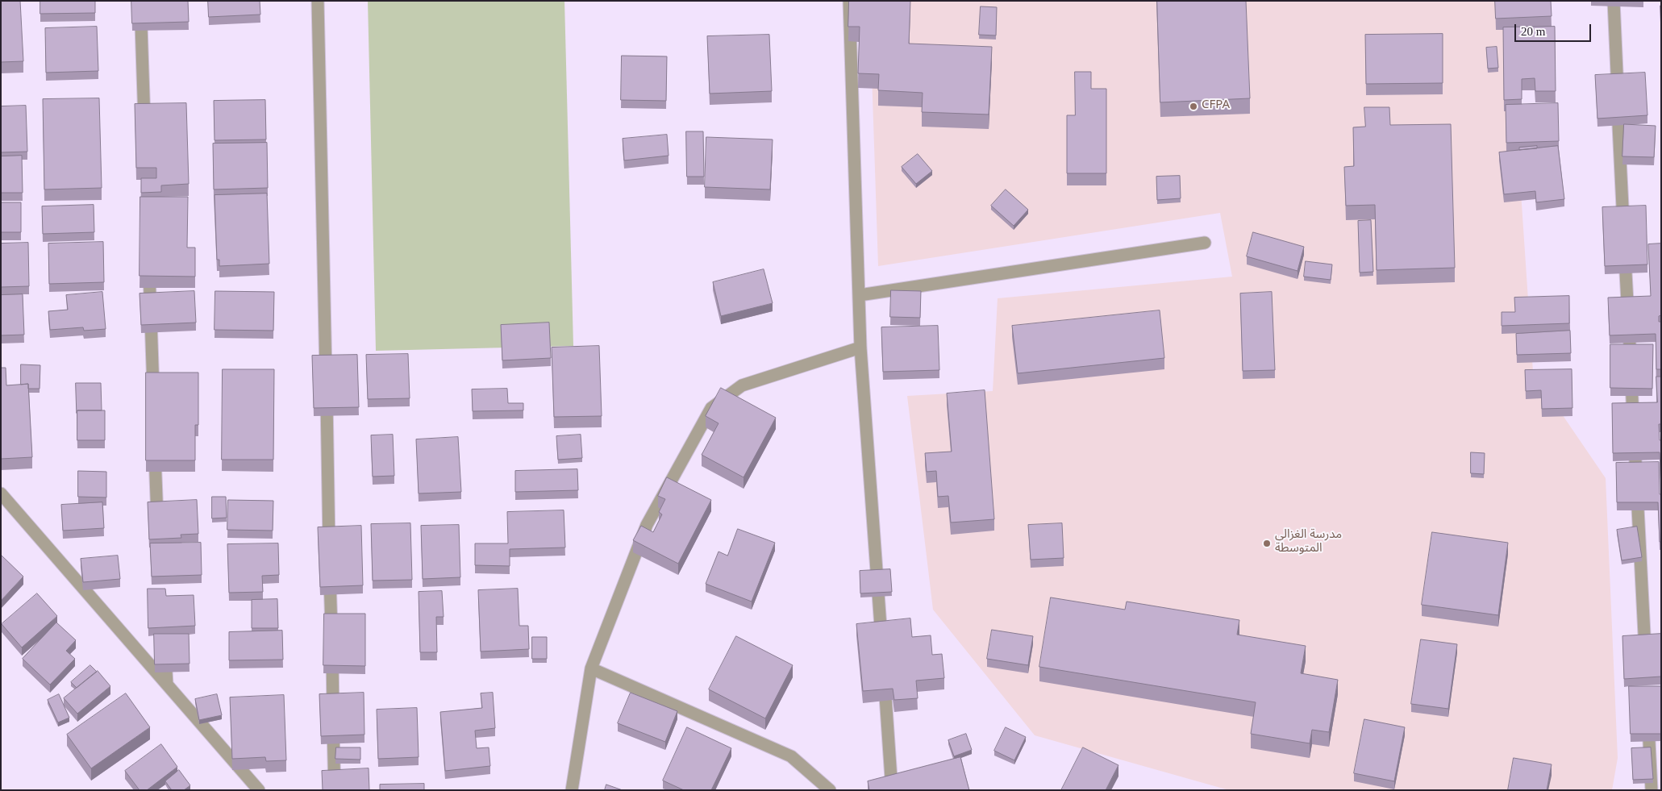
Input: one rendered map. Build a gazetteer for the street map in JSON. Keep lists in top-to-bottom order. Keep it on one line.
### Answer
{"places":["CFPA","مدرسة الغزالي المتوسطة"],"scale_bar":"20 m"}
